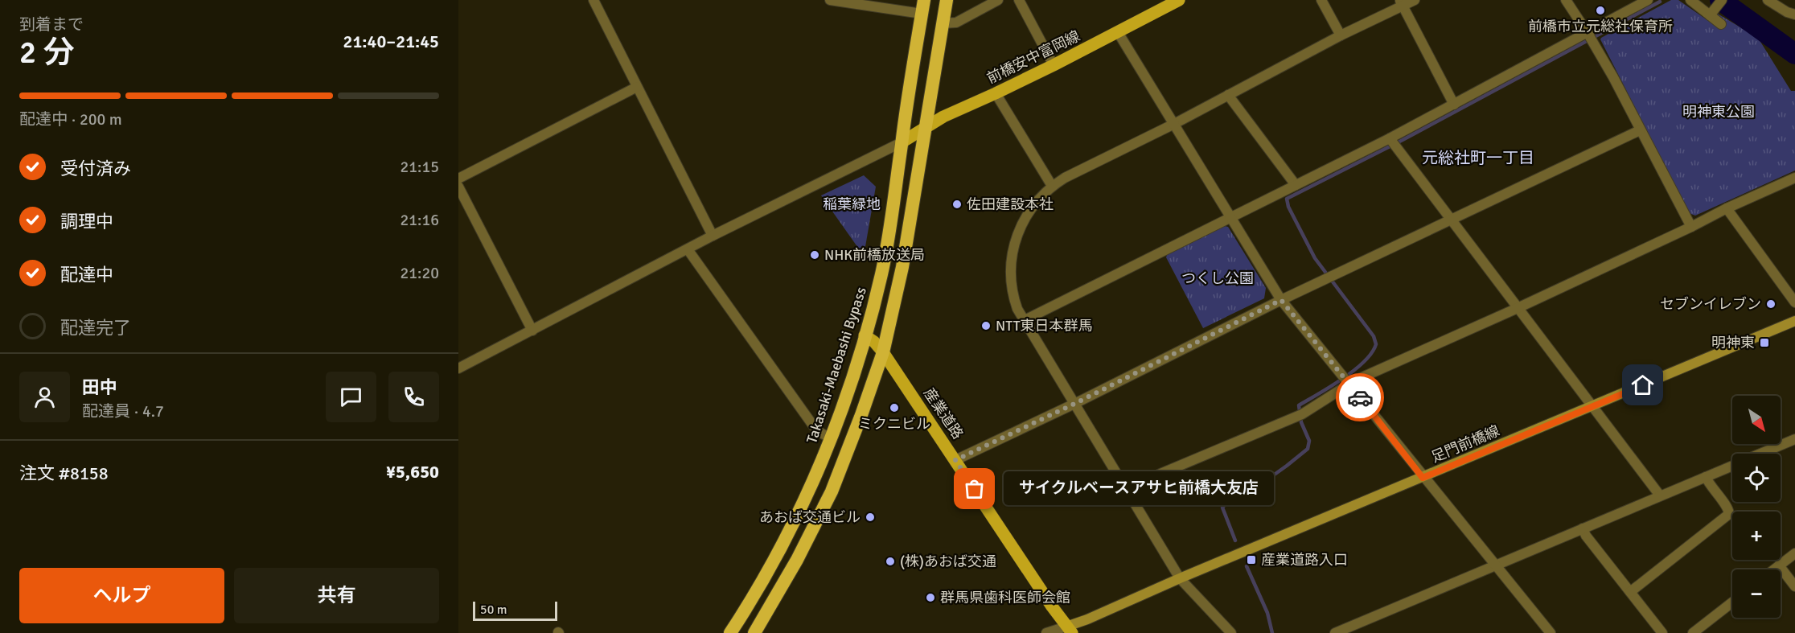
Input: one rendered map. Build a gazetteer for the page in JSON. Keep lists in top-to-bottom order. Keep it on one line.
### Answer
{"streets":{"highway":["Takasaki-Maebashi Bypass"],"main road":["前橋安中富岡線","産業道路","足門前橋線"]},"crossings":[["前橋安中富岡線","Takasaki-Maebashi Bypass"],["Takasaki-Maebashi Bypass","産業道路"],["産業道路","足門前橋線"]],"districts":["元総社町一丁目"],"parks":["明神東公園","稲葉緑地","つくし公園"],"places":{"other":["前橋市立元総社保育所","佐田建設本社","NHK前橋放送局","セブンイレブン","NTT東日本群馬","ミクニビル","サイクルベースアサヒ前橋大友店","あおば交通ビル","(株)あおば交通","群馬県歯科医師会館"],"transit":["明神東","産業道路入口"]},"scale_bar":"50 m","north":"bottom right","page":{"heading":["2 分","到着まで","21:40–21:45"],"panel":["田中","配達員 · 4.7","注文 #8158","¥5,650"],"bar":"配達中 · 200 m","list":[["受付済み","21:15"],["調理中","21:16"],["配達中","21:20"],"配達完了"],"map_buttons":["+","−"],"bubble":"サイクルベースアサヒ前橋大友店","buttons":["ヘルプ","共有"],"scale":"50 m"}}
